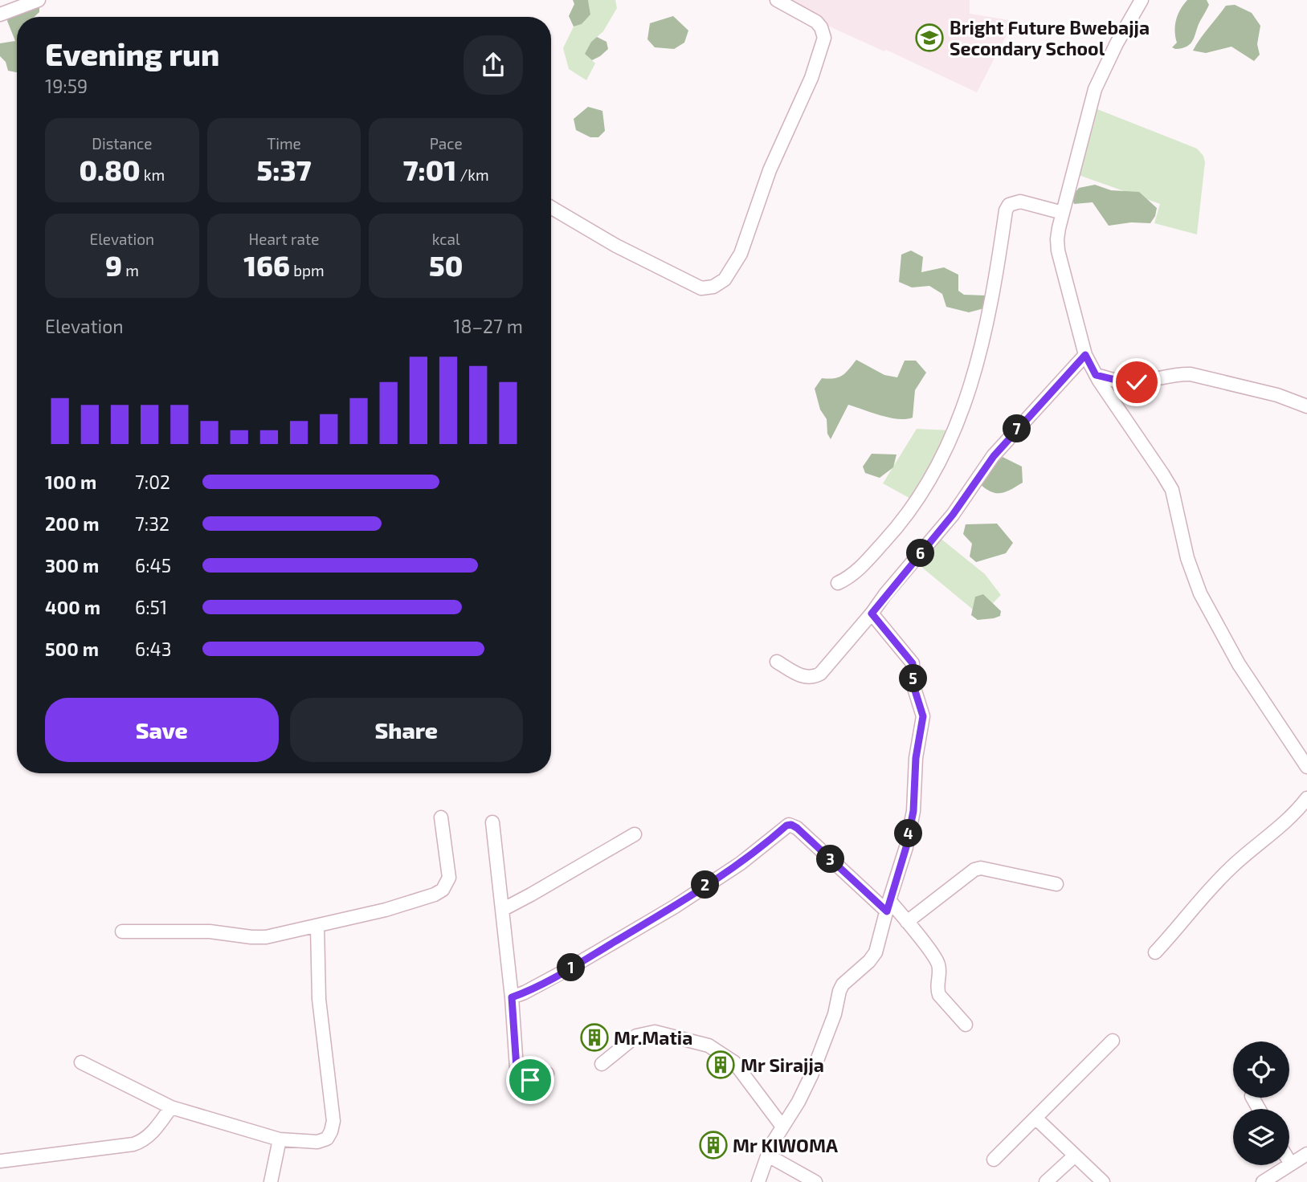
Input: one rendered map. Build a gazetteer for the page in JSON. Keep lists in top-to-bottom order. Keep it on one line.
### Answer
{"places":{"school or university":["Bright Future Bwebajja Secondary School"],"building":["Mr.Matia","Mr Sirajja","Mr KIWOMA"]},"page":{"heading":["Evening run","19:59"],"stats":[["Distance","0.80 km"],["Time","5:37"],["Pace","7:01 /km"],["Elevation","9 m"],["Heart rate","166 bpm"],["kcal","50"]],"chart":["Elevation","18–27 m"],"pins":["7","6","5","4","3","2","1"],"list":[{"name":"100 m","note":"7:02"},{"name":"200 m","note":"7:32"},{"name":"300 m","note":"6:45"},{"name":"400 m","note":"6:51"},{"name":"500 m","note":"6:43"}],"buttons":["Save","Share"]}}
